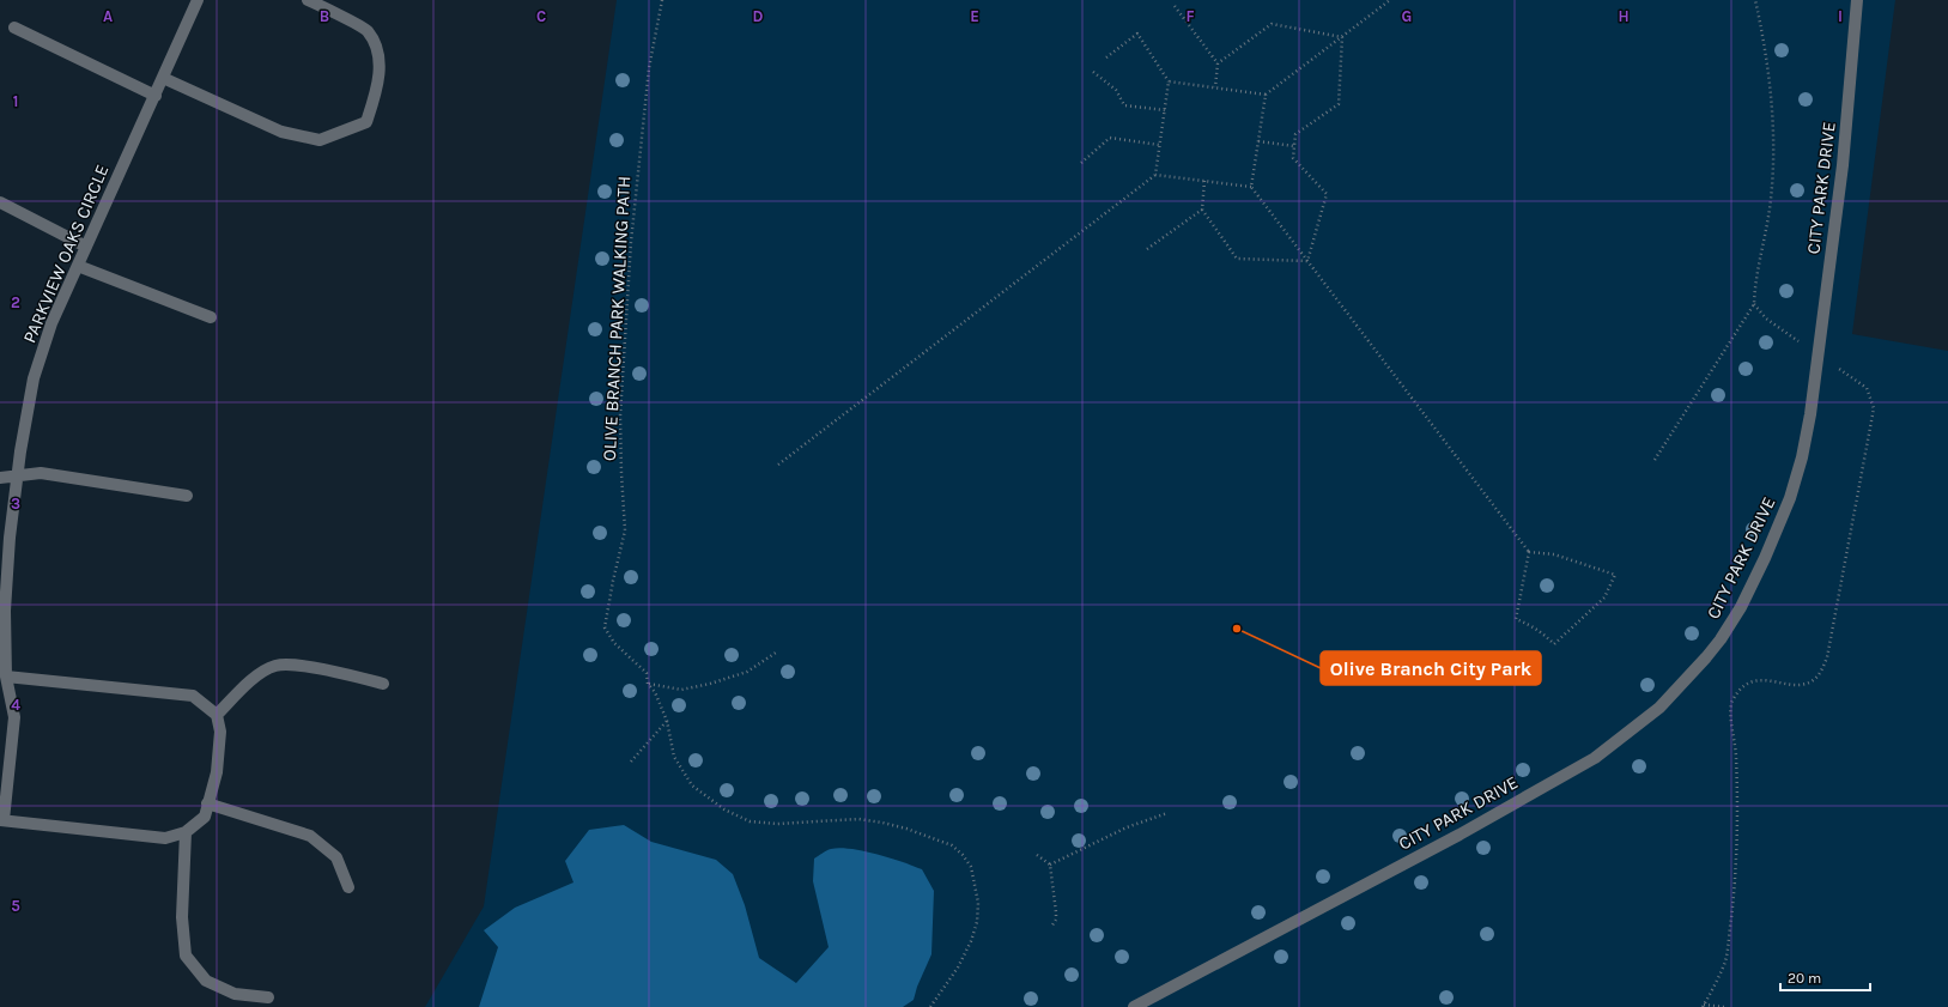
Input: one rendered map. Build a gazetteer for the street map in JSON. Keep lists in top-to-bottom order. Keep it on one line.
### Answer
{"streets":{"street":["CITY PARK DRIVE","PARKVIEW OAKS CIRCLE"],"path":["OLIVE BRANCH PARK WALKING PATH"]},"places":["Olive Branch City Park"],"scale_bar":"20 m","grid":{"columns":["A","B","C","D","E","F","G","H","I"],"rows":["1","2","3","4","5"]}}
